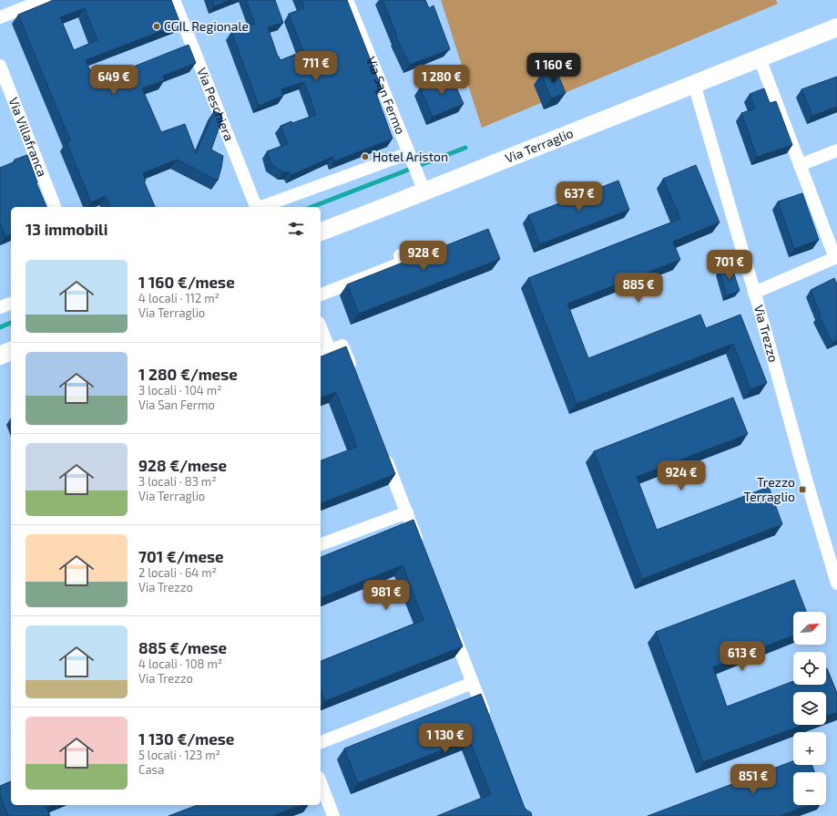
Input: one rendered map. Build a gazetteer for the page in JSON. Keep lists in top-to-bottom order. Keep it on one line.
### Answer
{"streets":{"main road":["Via Terraglio"],"street":["Via San Fermo","Via Peschiera","Via Villafranca","Via Trezzo"]},"crossings":[["Via San Fermo","Via Terraglio"],["Via Terraglio","Via Trezzo"]],"places":{"other":["CGIL Regionale","Hotel Ariston"],"transit":["Trezzo Terraglio"]},"north":"top right","page":{"price":["711 €","1 160 €","649 €","1 280 €","637 €","928 €","701 €","885 €","924 €","981 €","613 €","1 130 €","851 €"],"heading":"13 immobili","list":[{"name":"1 160 €/mese","note":"4 locali · 112 m² · Via Terraglio"},{"name":"1 280 €/mese","note":"3 locali · 104 m² · Via San Fermo"},{"name":"928 €/mese","note":"3 locali · 83 m² · Via Terraglio"},{"name":"701 €/mese","note":"2 locali · 64 m² · Via Trezzo"},{"name":"885 €/mese","note":"4 locali · 108 m² · Via Trezzo"},{"name":"1 130 €/mese","note":"5 locali · 123 m² · Casa"}],"map_buttons":["+","−"]}}
